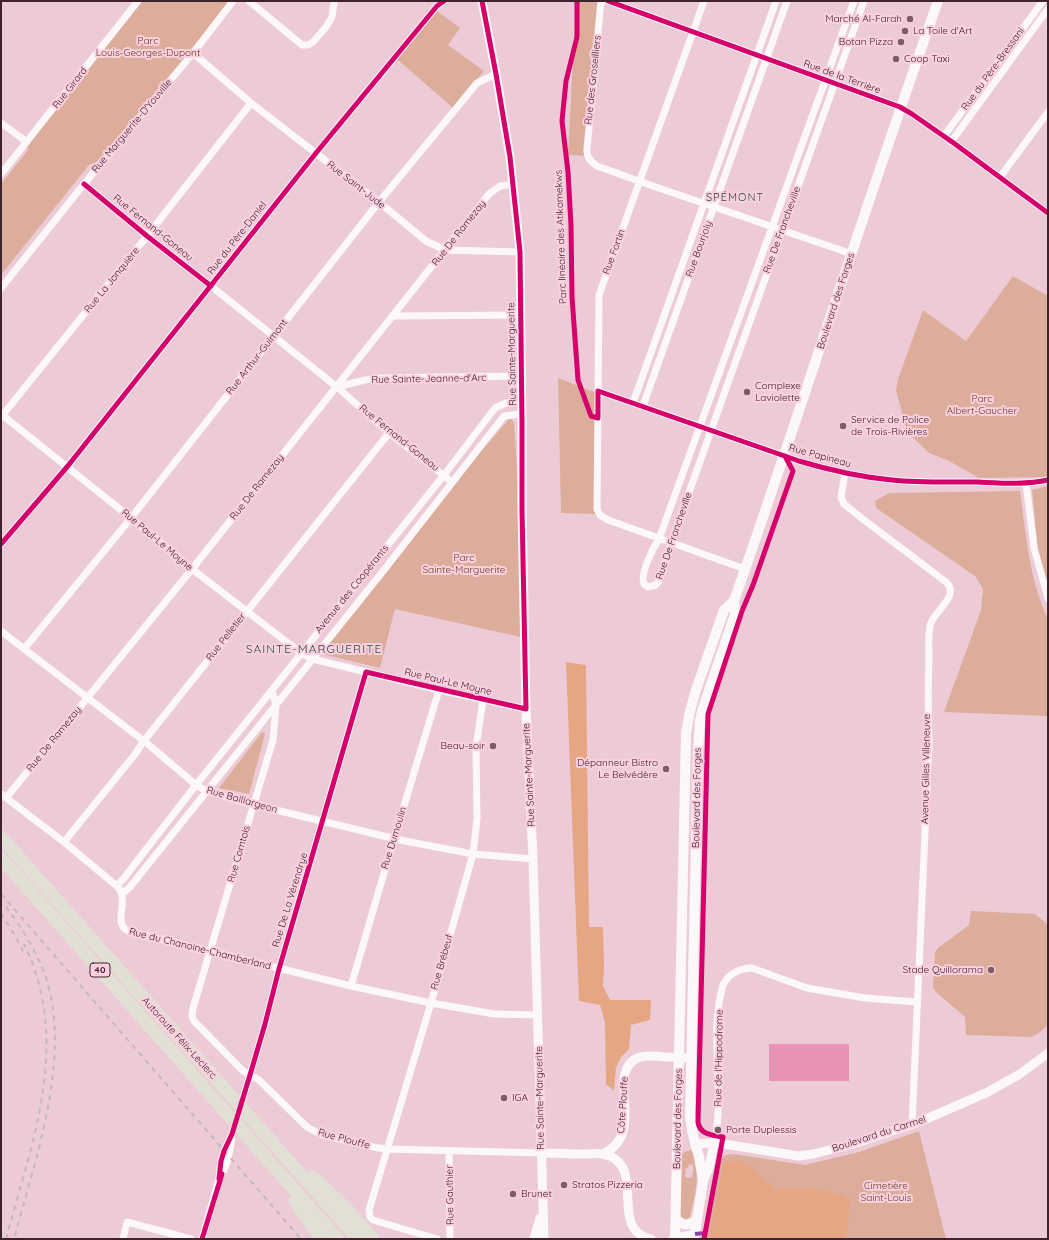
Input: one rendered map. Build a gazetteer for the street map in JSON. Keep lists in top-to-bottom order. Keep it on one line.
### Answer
{"streets":{"highway":["40","Autoroute Félix-Leclerc"],"main road":["Boulevard des Forges"],"street":["Rue du Père-Bressani","Rue de la Terrière","Rue des Groseilliers","Rue Girard","Rue Marguerite-D'Youville","Rue Saint-Jude","Rue Fernand-Goneau","Rue De Francheville","Rue De Ramezay","Rue du Père-Daniel","Rue Bourjoly","Rue Fortin","Rue La Jonquière","Rue Sainte-Marguerite","Rue Arthur-Guimont","Rue Sainte-Jeanne-d'Arc","Rue Papineau","Rue Paul-Le Moyne","Avenue des Coopérants","Rue Pelletier","Avenue Gilles Villeneuve","Rue Baillargeon","Rue Dumoulin","Rue Comtois","Rue De La Vérendrye","Rue du Chanoine-Chamberland","Rue Brébeuf","Rue de l'Hippodrome","Côte Plouffe","Boulevard du Carmel","Rue Plouffe","Rue Gauthier"],"cycle path":["Parc linéaire des Atikamekws"]},"crossings":[["Rue du Père-Bressani","Rue de la Terrière"],["Rue de la Terrière","Rue De Francheville"],["Rue de la Terrière","Rue Bourjoly"],["Rue de la Terrière","Rue Fortin"],["Rue de la Terrière","Boulevard des Forges"],["Rue des Groseilliers","Rue Fortin"],["Rue Marguerite-D'Youville","Rue Saint-Jude"],["Rue Marguerite-D'Youville","Rue Fernand-Goneau"],["Rue Saint-Jude","Rue De Ramezay"],["Rue Saint-Jude","Rue du Père-Daniel"],["Rue Saint-Jude","Rue La Jonquière"],["Rue Saint-Jude","Rue Sainte-Marguerite"],["Rue Saint-Jude","Rue Arthur-Guimont"],["Rue Fernand-Goneau","Rue De Ramezay"],["Rue Fernand-Goneau","Rue du Père-Daniel"],["Rue Fernand-Goneau","Rue La Jonquière"],["Rue Fernand-Goneau","Rue Arthur-Guimont"],["Rue Fernand-Goneau","Rue Sainte-Jeanne-d'Arc"],["Rue Fernand-Goneau","Avenue des Coopérants"],["Rue Fernand-Goneau","Rue Pelletier"],["Rue De Francheville","Rue Fortin"],["Rue De Francheville","Rue Papineau"],["Rue De Ramezay","Rue Sainte-Marguerite"],["Rue De Ramezay","Rue Sainte-Jeanne-d'Arc"],["Rue De Ramezay","Rue Paul-Le Moyne"],["Rue De Ramezay","Rue Baillargeon"],["Rue du Père-Daniel","Rue Paul-Le Moyne"],["Rue Bourjoly","Rue Papineau"],["Rue Fortin","Rue Papineau"],["Rue La Jonquière","Rue Paul-Le Moyne"],["Boulevard des Forges","Rue Papineau"],["Boulevard des Forges","Côte Plouffe"],["Boulevard des Forges","Boulevard du Carmel"],["Rue Sainte-Marguerite","Rue Arthur-Guimont"],["Rue Sainte-Marguerite","Rue Sainte-Jeanne-d'Arc"],["Rue Sainte-Marguerite","Rue Paul-Le Moyne"],["Rue Sainte-Marguerite","Avenue des Coopérants"],["Rue Sainte-Marguerite","Rue Baillargeon"],["Rue Sainte-Marguerite","Rue du Chanoine-Chamberland"],["Rue Sainte-Marguerite","Rue Plouffe"],["Rue Arthur-Guimont","Rue Paul-Le Moyne"],["Rue Arthur-Guimont","Rue Baillargeon"],["Rue Papineau","Avenue Gilles Villeneuve"],["Rue Paul-Le Moyne","Avenue des Coopérants"],["Rue Paul-Le Moyne","Rue Pelletier"],["Rue Paul-Le Moyne","Rue Dumoulin"],["Rue Paul-Le Moyne","Rue De La Vérendrye"],["Rue Paul-Le Moyne","Rue Brébeuf"],["Avenue des Coopérants","Rue Baillargeon"],["Avenue des Coopérants","Rue Comtois"],["Avenue des Coopérants","Rue du Chanoine-Chamberland"],["Rue Pelletier","Rue Baillargeon"],["Avenue Gilles Villeneuve","Rue de l'Hippodrome"],["Avenue Gilles Villeneuve","Boulevard du Carmel"],["Rue Baillargeon","Rue Dumoulin"],["Rue Baillargeon","Rue Comtois"],["Rue Baillargeon","Rue De La Vérendrye"],["Rue Baillargeon","Rue Brébeuf"],["Rue Dumoulin","Rue du Chanoine-Chamberland"],["Rue Comtois","Rue du Chanoine-Chamberland"],["Rue Comtois","Rue Plouffe"],["Rue De La Vérendrye","Rue du Chanoine-Chamberland"],["Rue De La Vérendrye","Autoroute Félix-Leclerc"],["Rue De La Vérendrye","Rue Plouffe"],["Rue du Chanoine-Chamberland","Rue Brébeuf"],["Rue Brébeuf","Rue Plouffe"],["Rue de l'Hippodrome","Boulevard du Carmel"],["Rue Plouffe","Rue Gauthier"]],"districts":["SPÉMONT","SAINTE-MARGUERITE"],"parks":["Parc Louis-Georges-Dupont","Parc Albert-Gaucher","Parc Sainte-Marguerite","Cimetière Saint-Louis"],"places":["Marché Al-Farah","La Toile d'Art","Botan Pizza","Coop Taxi","Complexe Laviolette","Service de Police de Trois-Rivières","Beau-soir","Dépanneur Bistro Le Belvédère","Stade Quillorama","IGA","Porte Duplessis","Stratos Pizzeria","Brunet"]}
